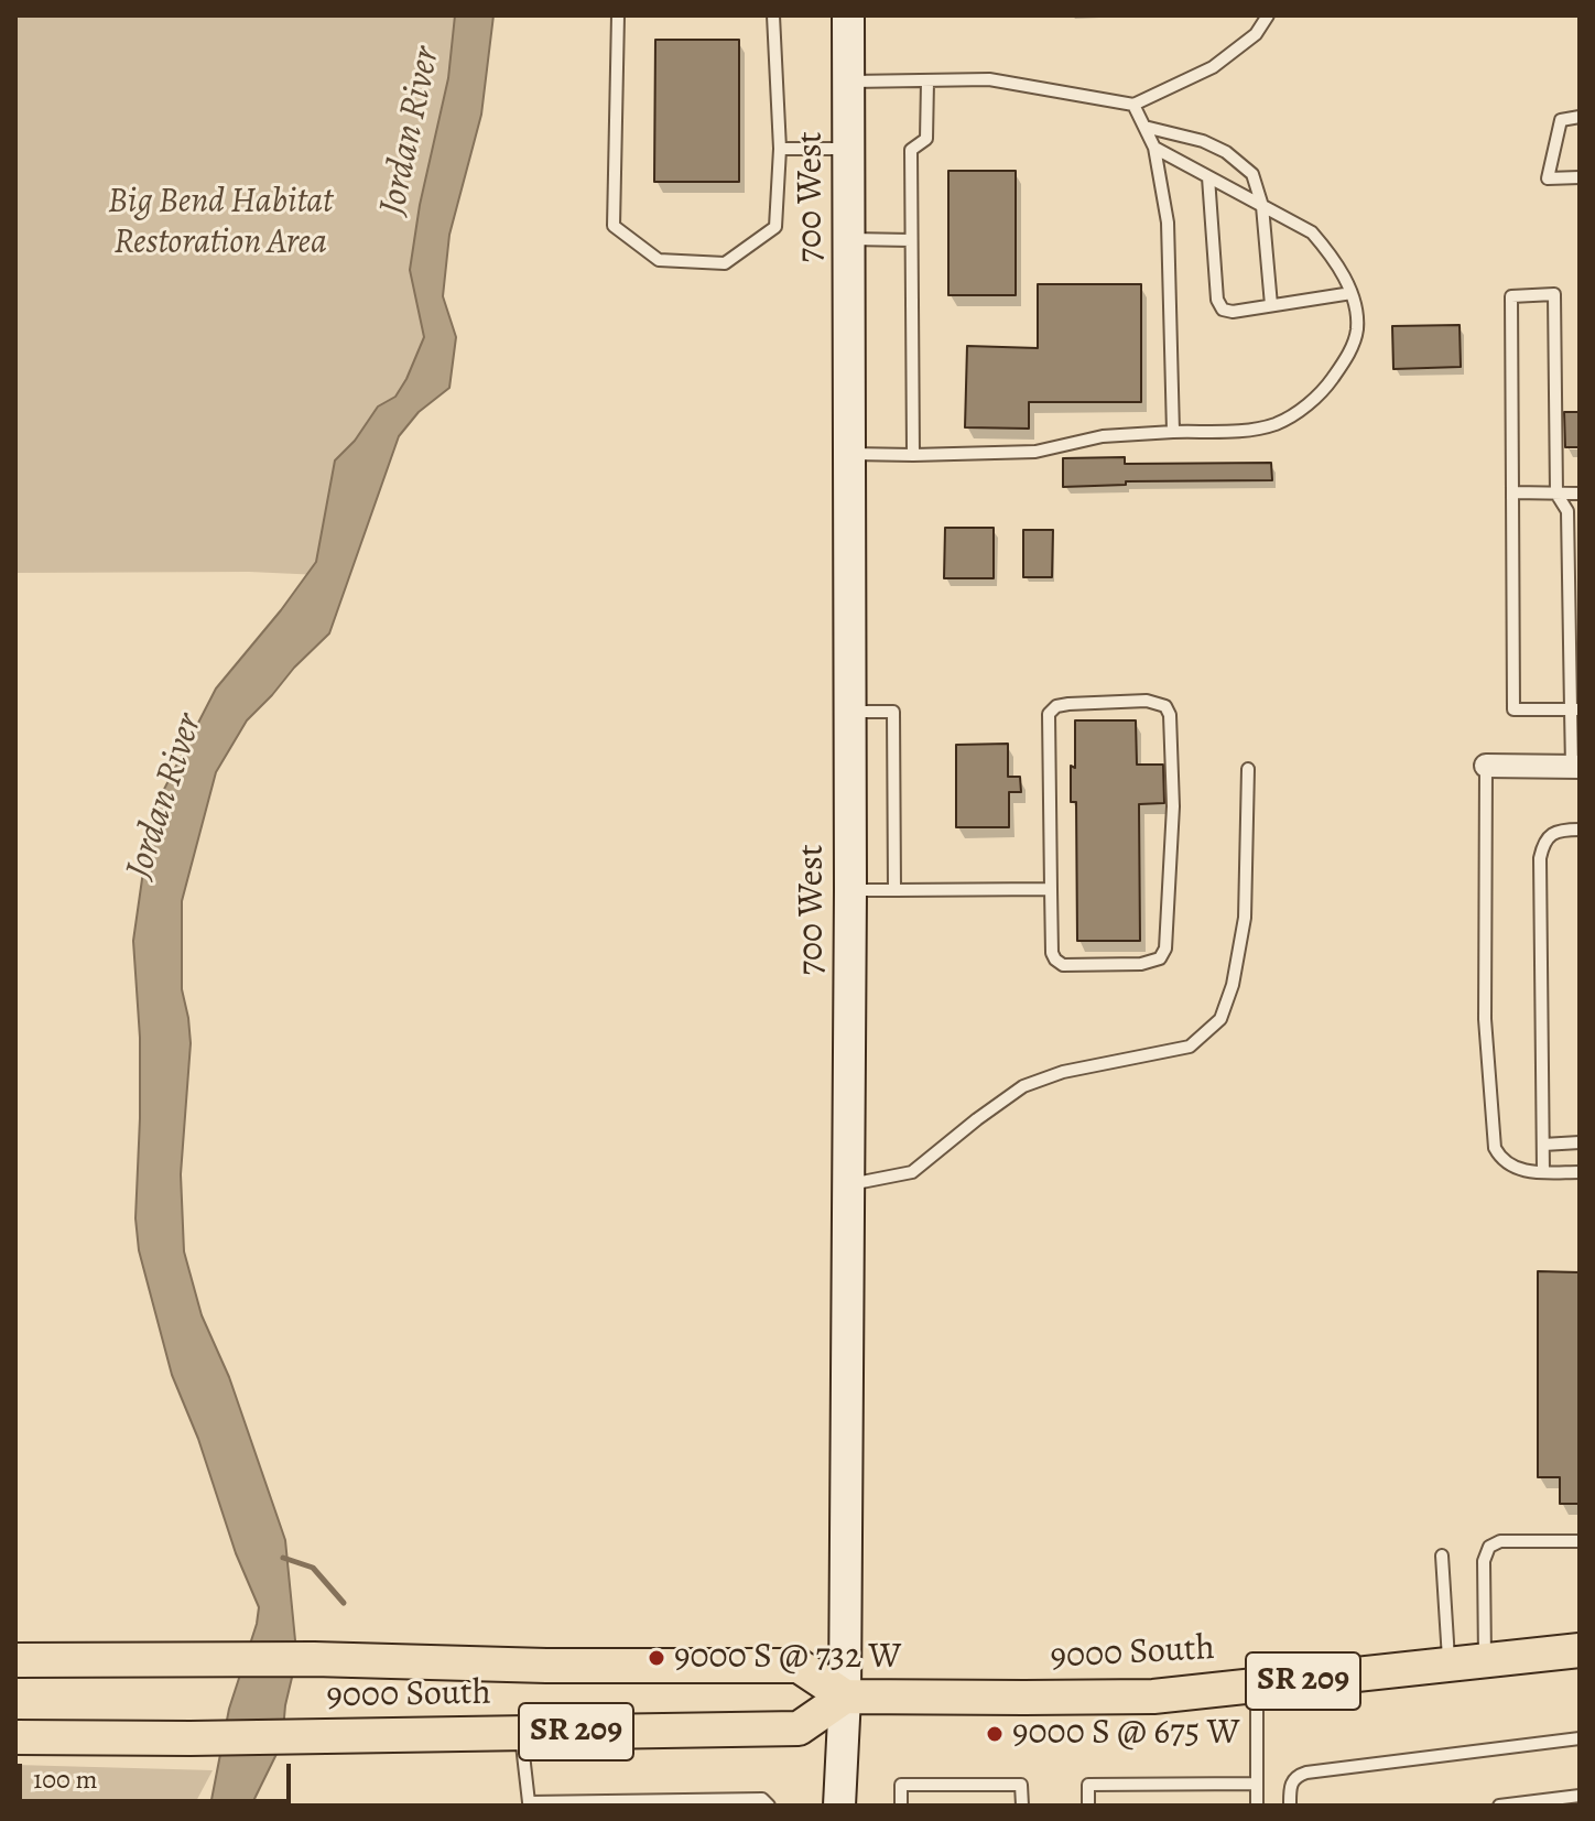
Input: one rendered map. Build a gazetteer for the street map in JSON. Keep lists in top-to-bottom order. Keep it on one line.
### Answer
{"streets":{"main road":["9000 South","SR 209"],"street":["700 West"]},"crossings":[["700 West","9000 South"]],"water":["Jordan River"],"parks":["Big Bend Habitat Restoration Area"],"places":["9000 S @ 732 W","9000 S @ 675 W"],"scale_bar":"100 m"}
